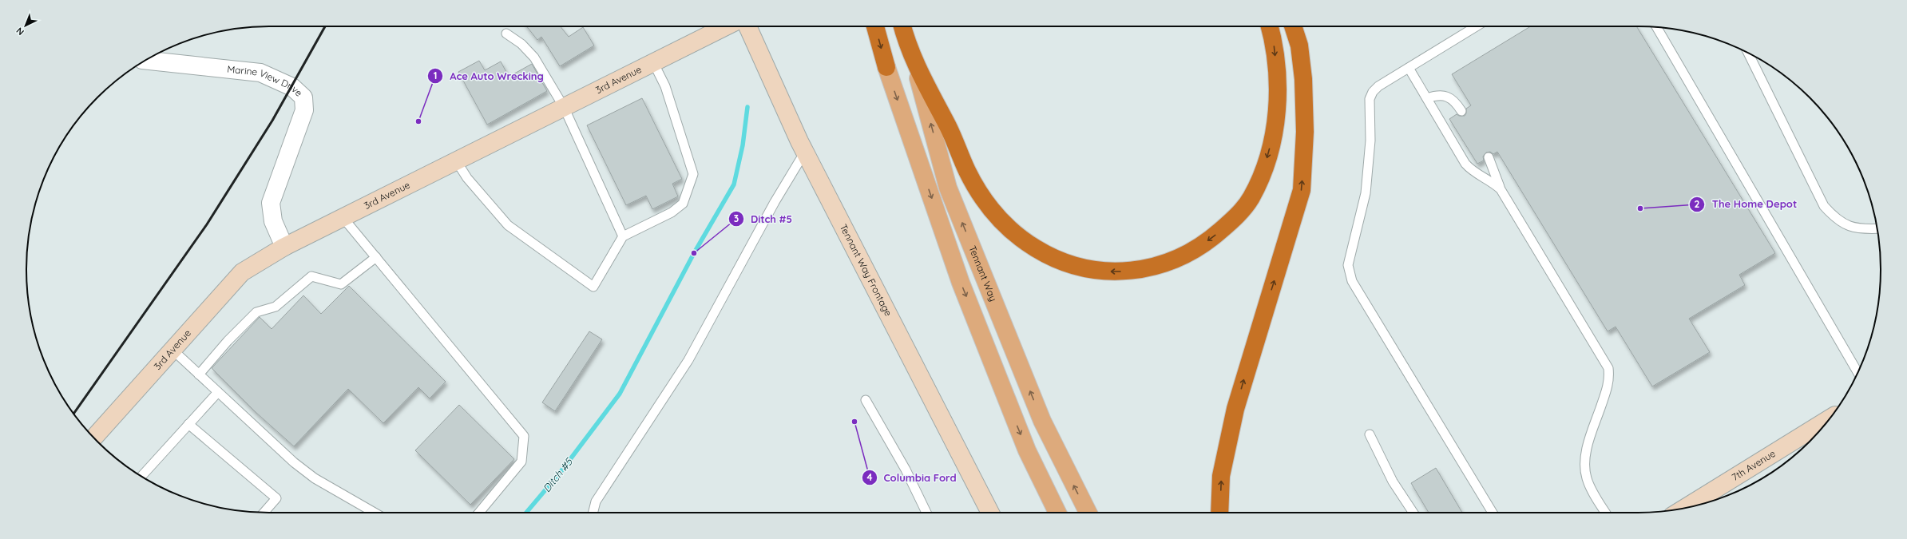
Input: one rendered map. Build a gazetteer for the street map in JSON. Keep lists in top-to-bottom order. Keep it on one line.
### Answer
{"streets":{"highway":["Tennant Way"],"main road":["3rd Avenue","Tennant Way Frontage","7th Avenue"],"street":["Marine View Drive"]},"crossings":[["3rd Avenue","Marine View Drive"]],"one_way":["Tennant Way"],"water":["Ditch #5"],"places":["Ace Auto Wrecking","The Home Depot","Ditch #5","Columbia Ford"],"north":"bottom left"}
